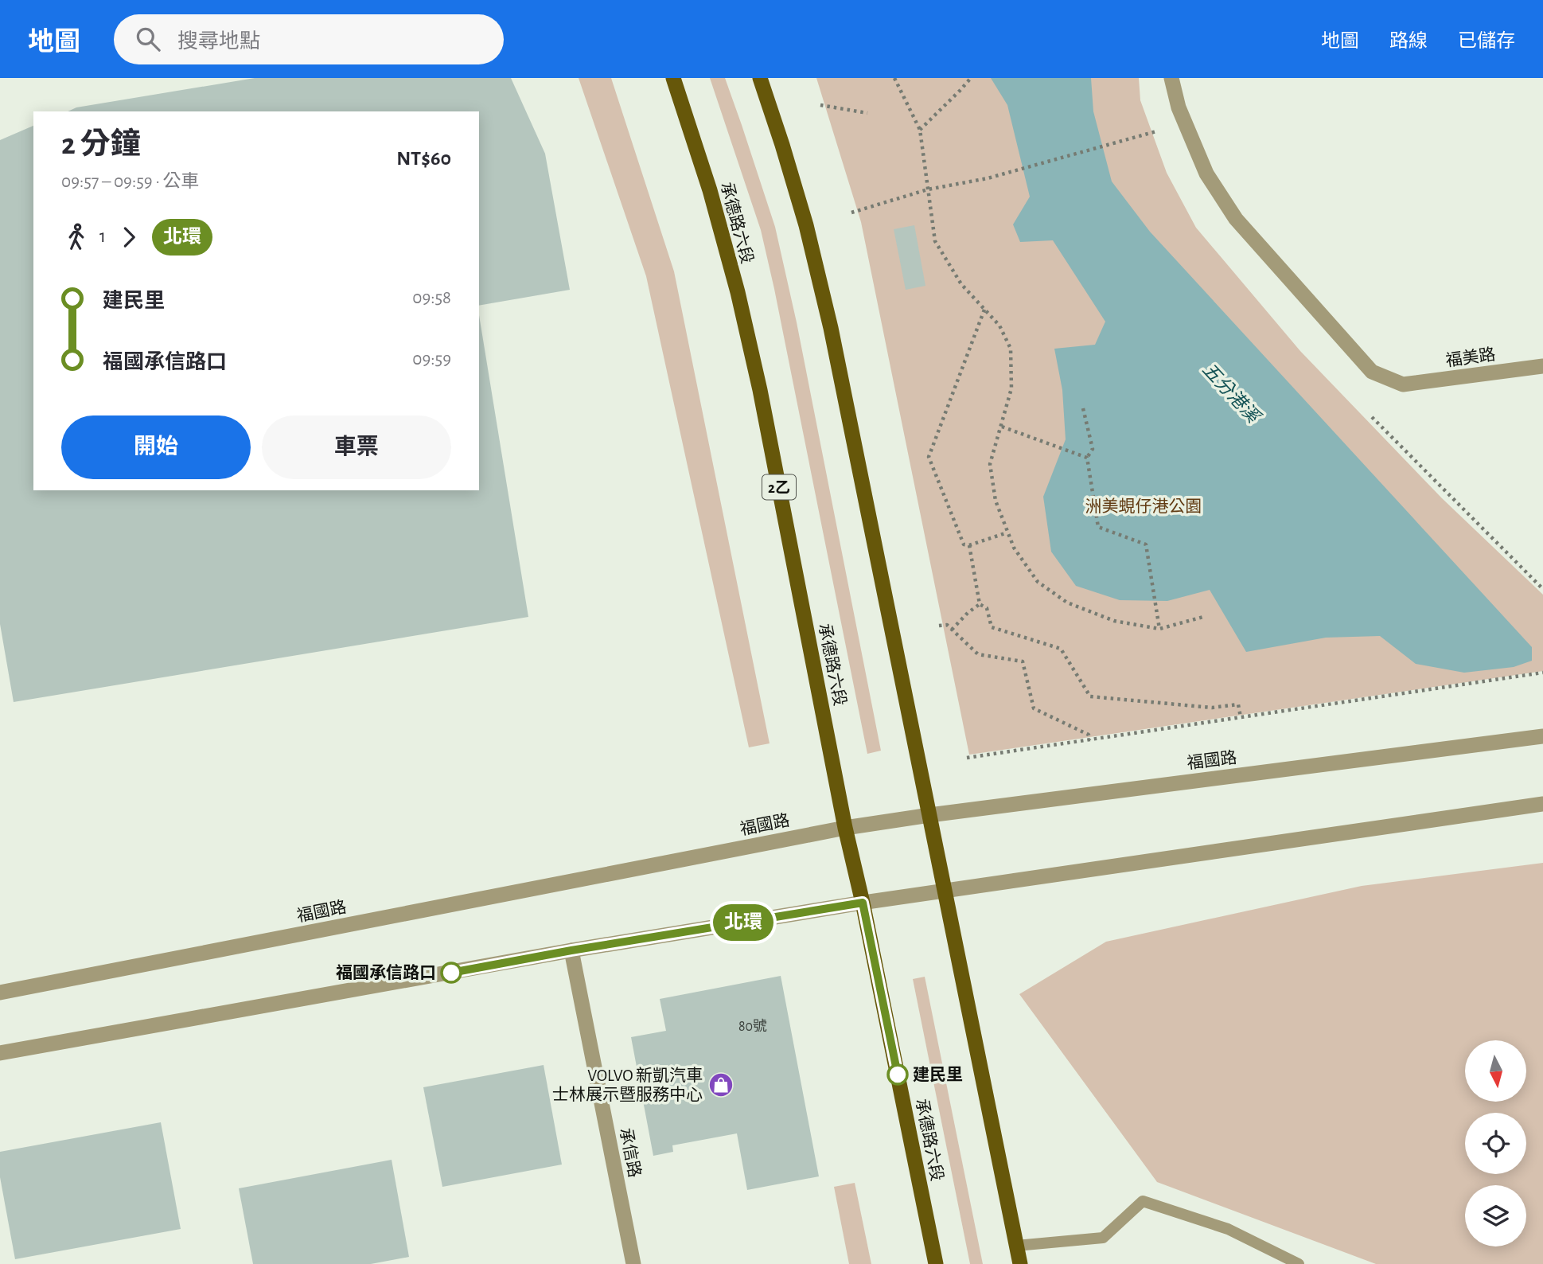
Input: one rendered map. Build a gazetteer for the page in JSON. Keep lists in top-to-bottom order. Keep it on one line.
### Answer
{"streets":{"main road":["承德路六段","2乙"],"street":["福美路","福國路","承信路"]},"crossings":[["承德路六段","福國路"]],"water":["五分港溪"],"parks":["洲美蜆仔港公園"],"places":{"other":["福國承信路口","建民里"],"shop":["VOLVO 新凱汽車 士林展示暨服務中心"]},"lines":["bus line 北環"],"house_numbers":["80號"],"north":"bottom","page":{"header":"地圖","search":"搜尋地點","nav":["地圖","路線","已儲存"],"on_map":"北環","heading":["2 分鐘","09:57 – 09:59 · 公車","NT$60"],"legs":["1","北環"],"list":[{"name":"建民里","value":"09:58"},{"name":"福國承信路口","value":"09:59"}],"buttons":["開始","車票"]}}
